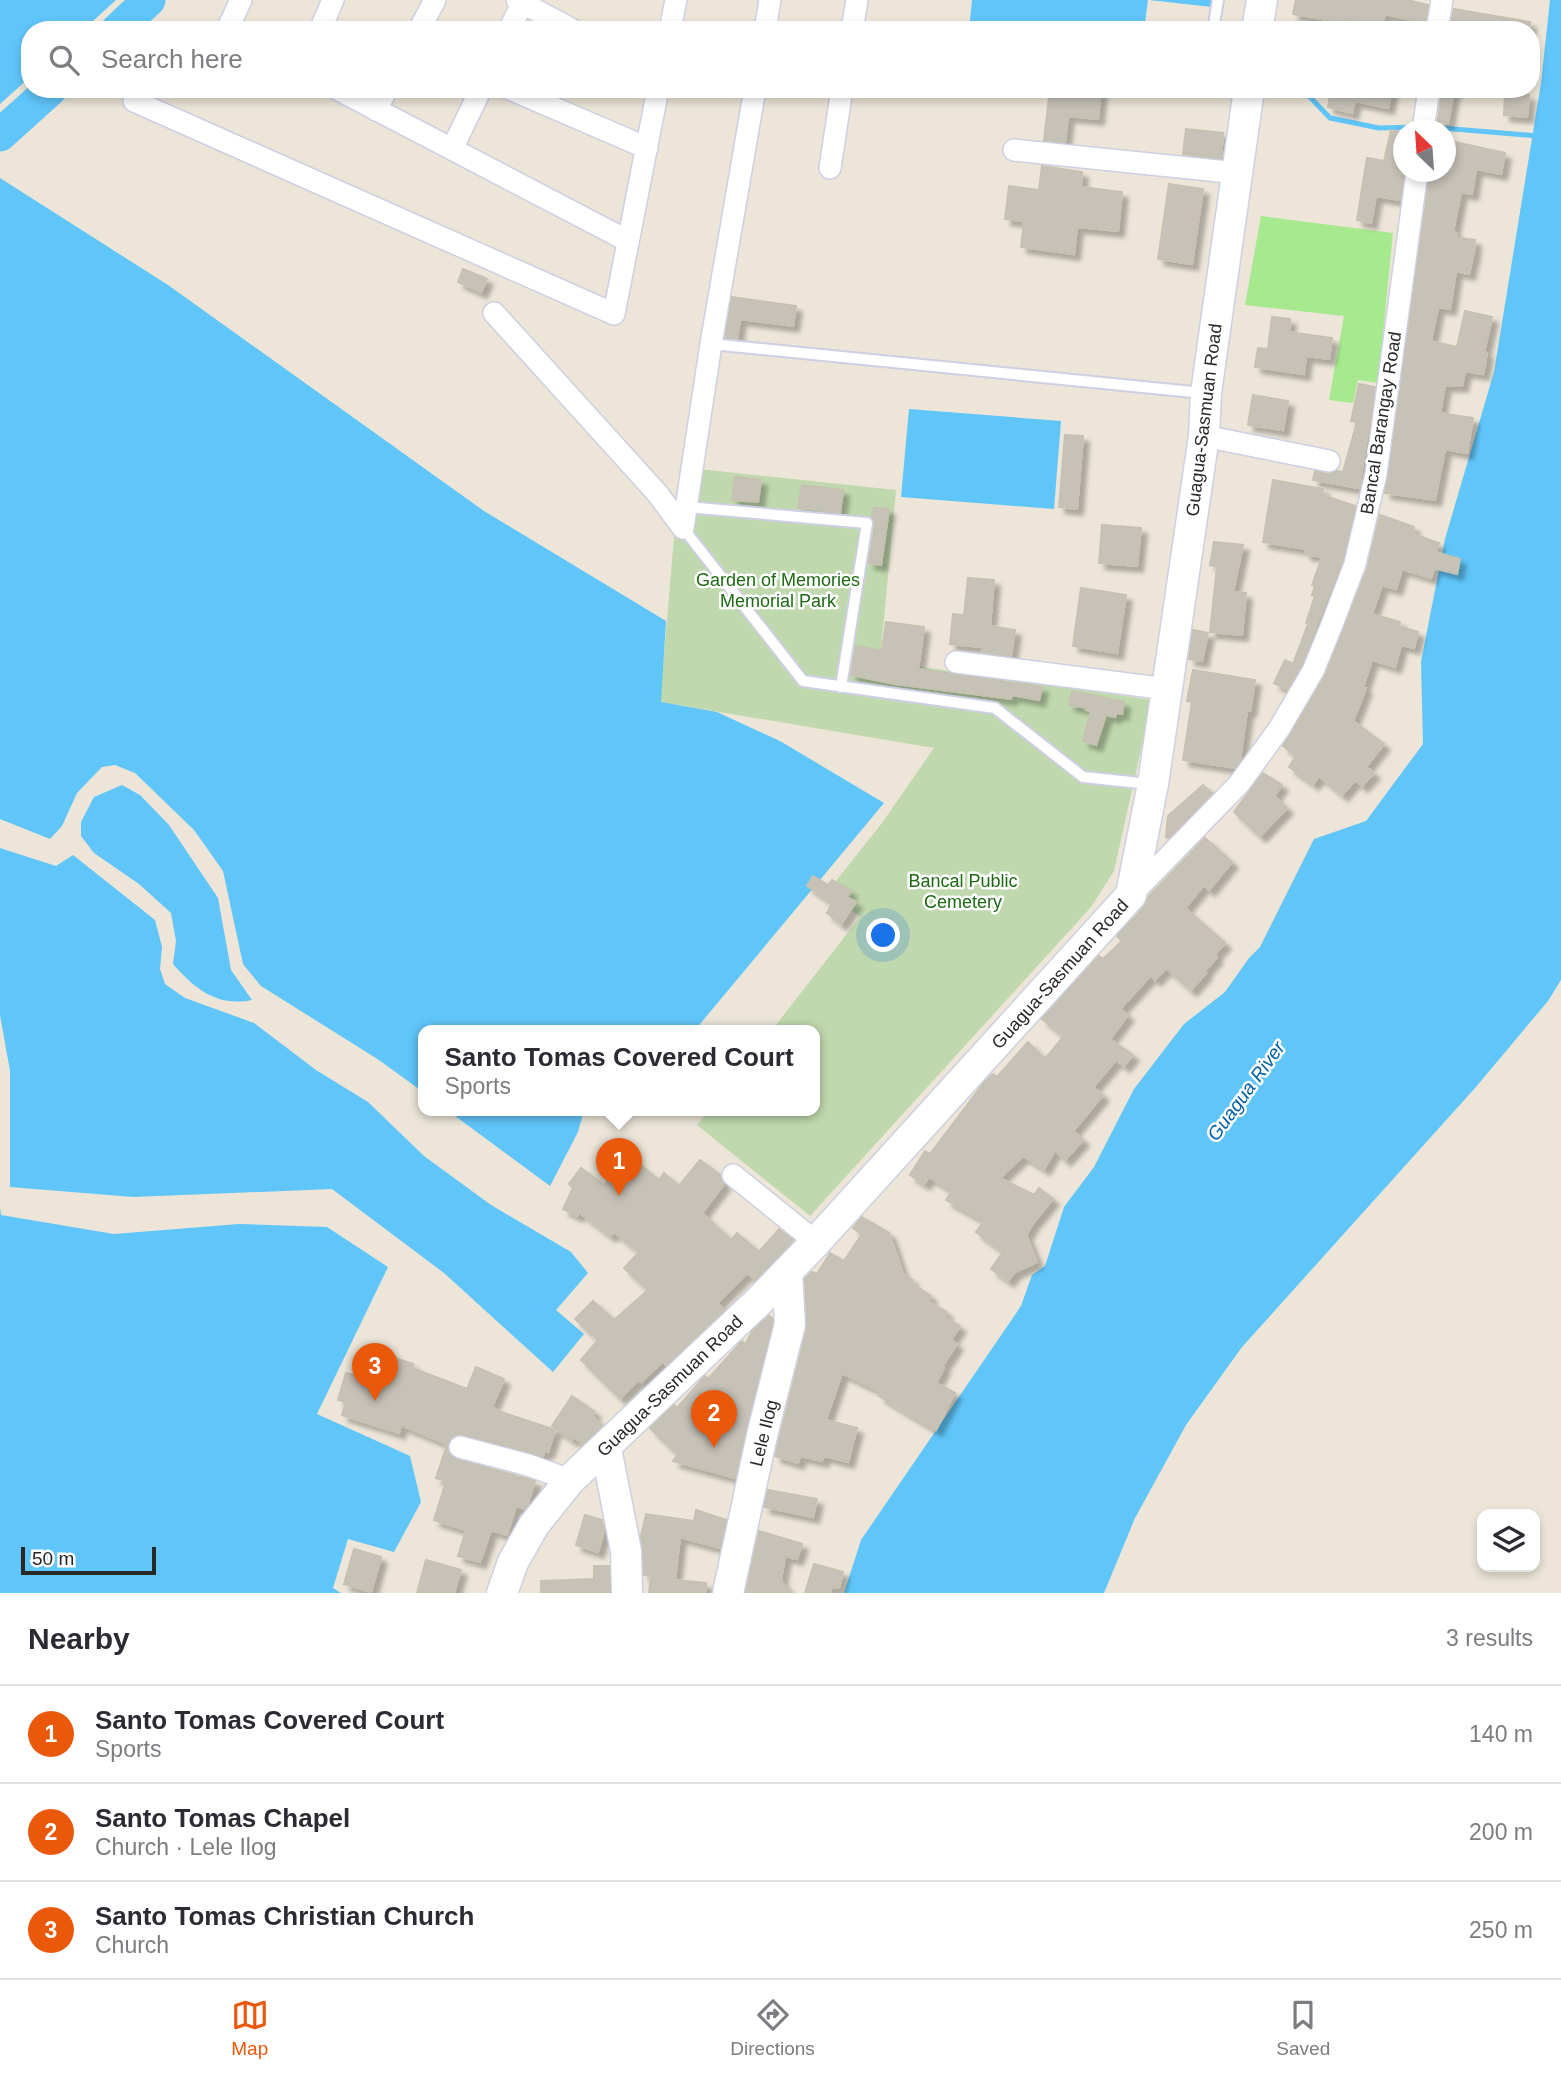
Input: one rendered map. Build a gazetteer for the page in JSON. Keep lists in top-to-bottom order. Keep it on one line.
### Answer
{"streets":{"main road":["Guagua-Sasmuan Road","Lele Ilog"],"street":["Bancal Barangay Road"]},"crossings":[["Guagua-Sasmuan Road","Bancal Barangay Road"],["Guagua-Sasmuan Road","Lele Ilog"]],"water":["Guagua River"],"parks":["Garden of Memories Memorial Park","Bancal Public Cemetery"],"scale_bar":"50 m","north":"top left","page":{"search":"Search here","popup":["Santo Tomas Covered Court","Sports"],"pins":["1","3","2"],"scale":"50 m","heading":["Nearby","3 results"],"list":[{"mark":"1","name":"Santo Tomas Covered Court","note":"Sports","value":"140 m"},{"mark":"2","name":"Santo Tomas Chapel","note":"Church · Lele Ilog","value":"200 m"},{"mark":"3","name":"Santo Tomas Christian Church","note":"Church","value":"250 m"}],"nav":["Map","Directions","Saved"]}}
